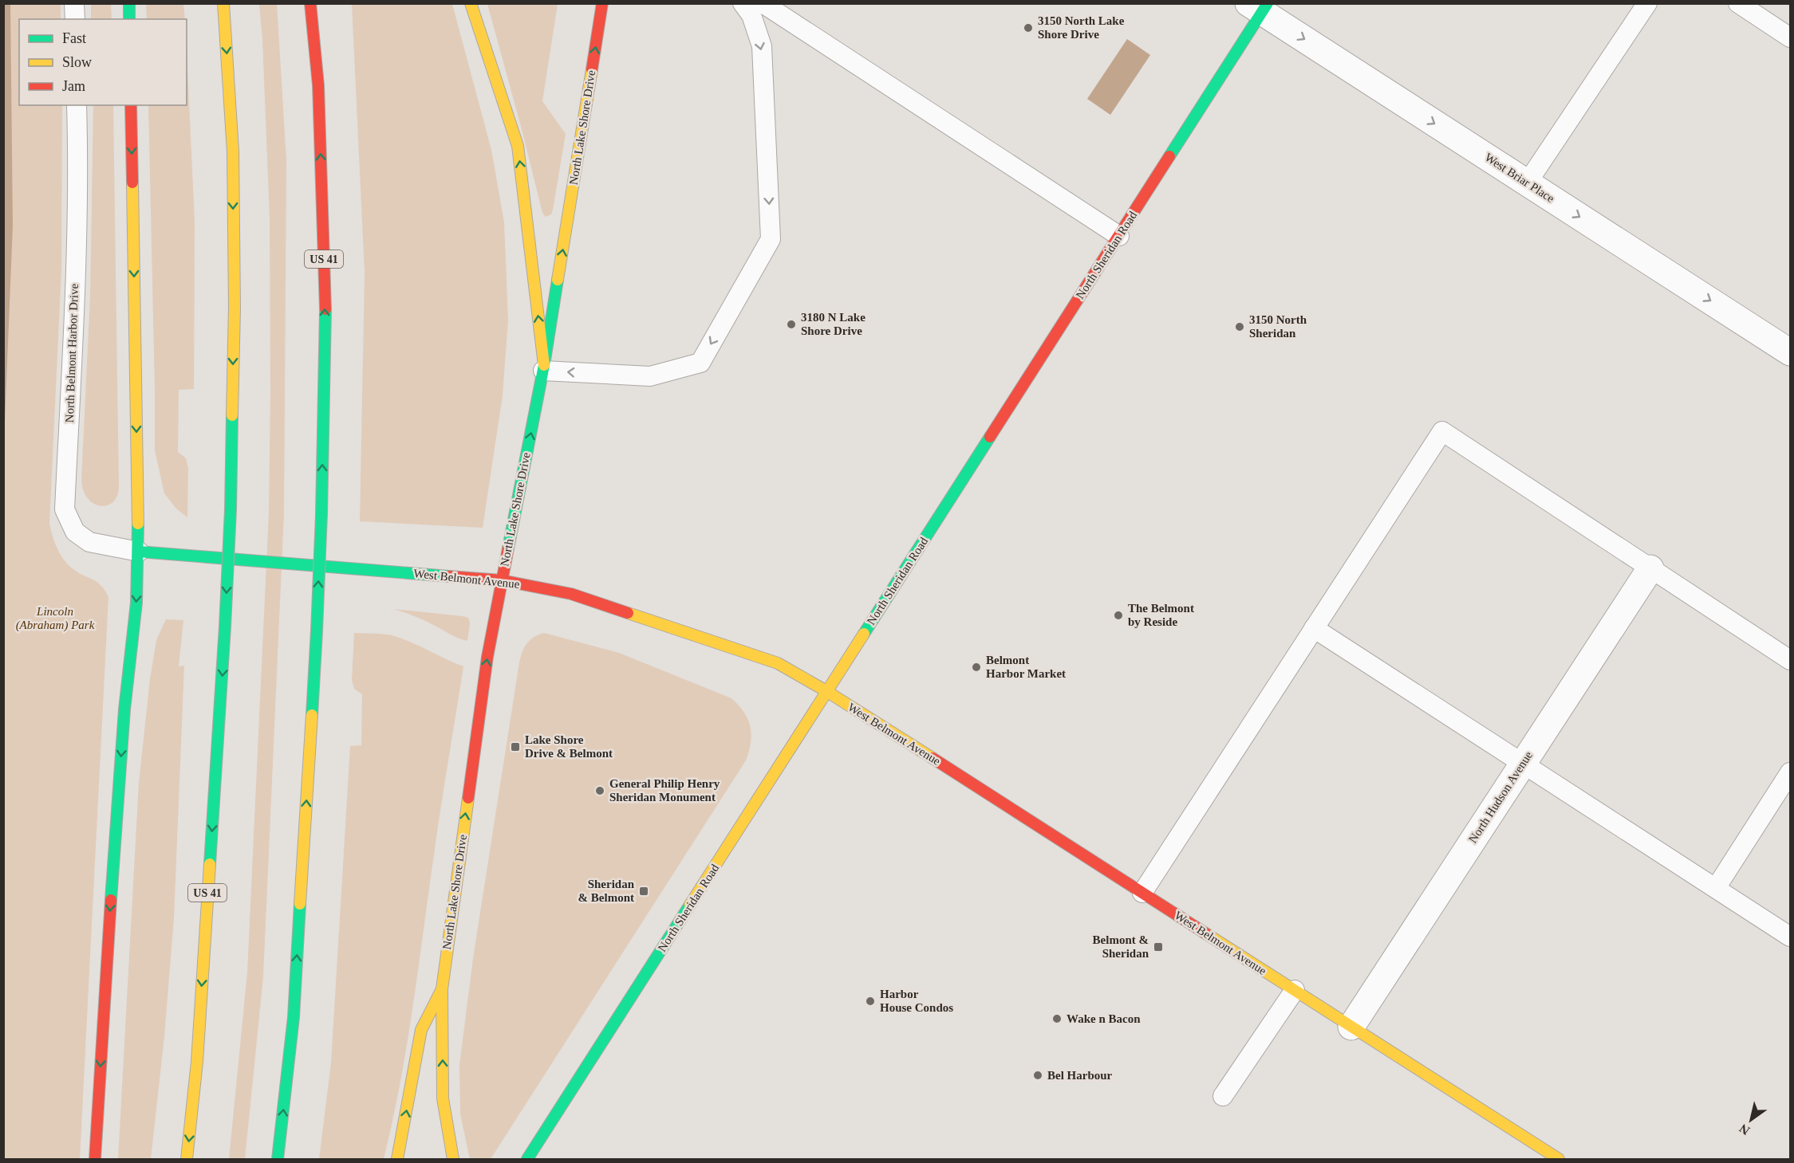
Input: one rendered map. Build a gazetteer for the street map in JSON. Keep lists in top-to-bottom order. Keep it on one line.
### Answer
{"streets":{"main road":["North Lake Shore Drive","North Sheridan Road","US 41","West Belmont Avenue"],"street":["West Briar Place","North Hudson Avenue"],"lane":["North Belmont Harbor Drive"]},"crossings":[["North Lake Shore Drive","West Belmont Avenue"],["West Briar Place","North Sheridan Road"],["North Sheridan Road","West Belmont Avenue"],["North Belmont Harbor Drive","West Belmont Avenue"],["West Belmont Avenue","North Hudson Avenue"]],"one_way":["West Briar Place"],"parks":["Lincoln (Abraham) Park"],"places":{"other":["3150 North Lake Shore Drive","3180 N Lake Shore Drive","3150 North Sheridan","The Belmont by Reside","Belmont Harbor Market","General Philip Henry Sheridan Monument","Harbor House Condos","Wake n Bacon","Bel Harbour"],"transit":["Lake Shore Drive & Belmont","Sheridan & Belmont","Belmont & Sheridan"]},"legend":["Fast","Slow","Jam"],"north":"bottom left"}
